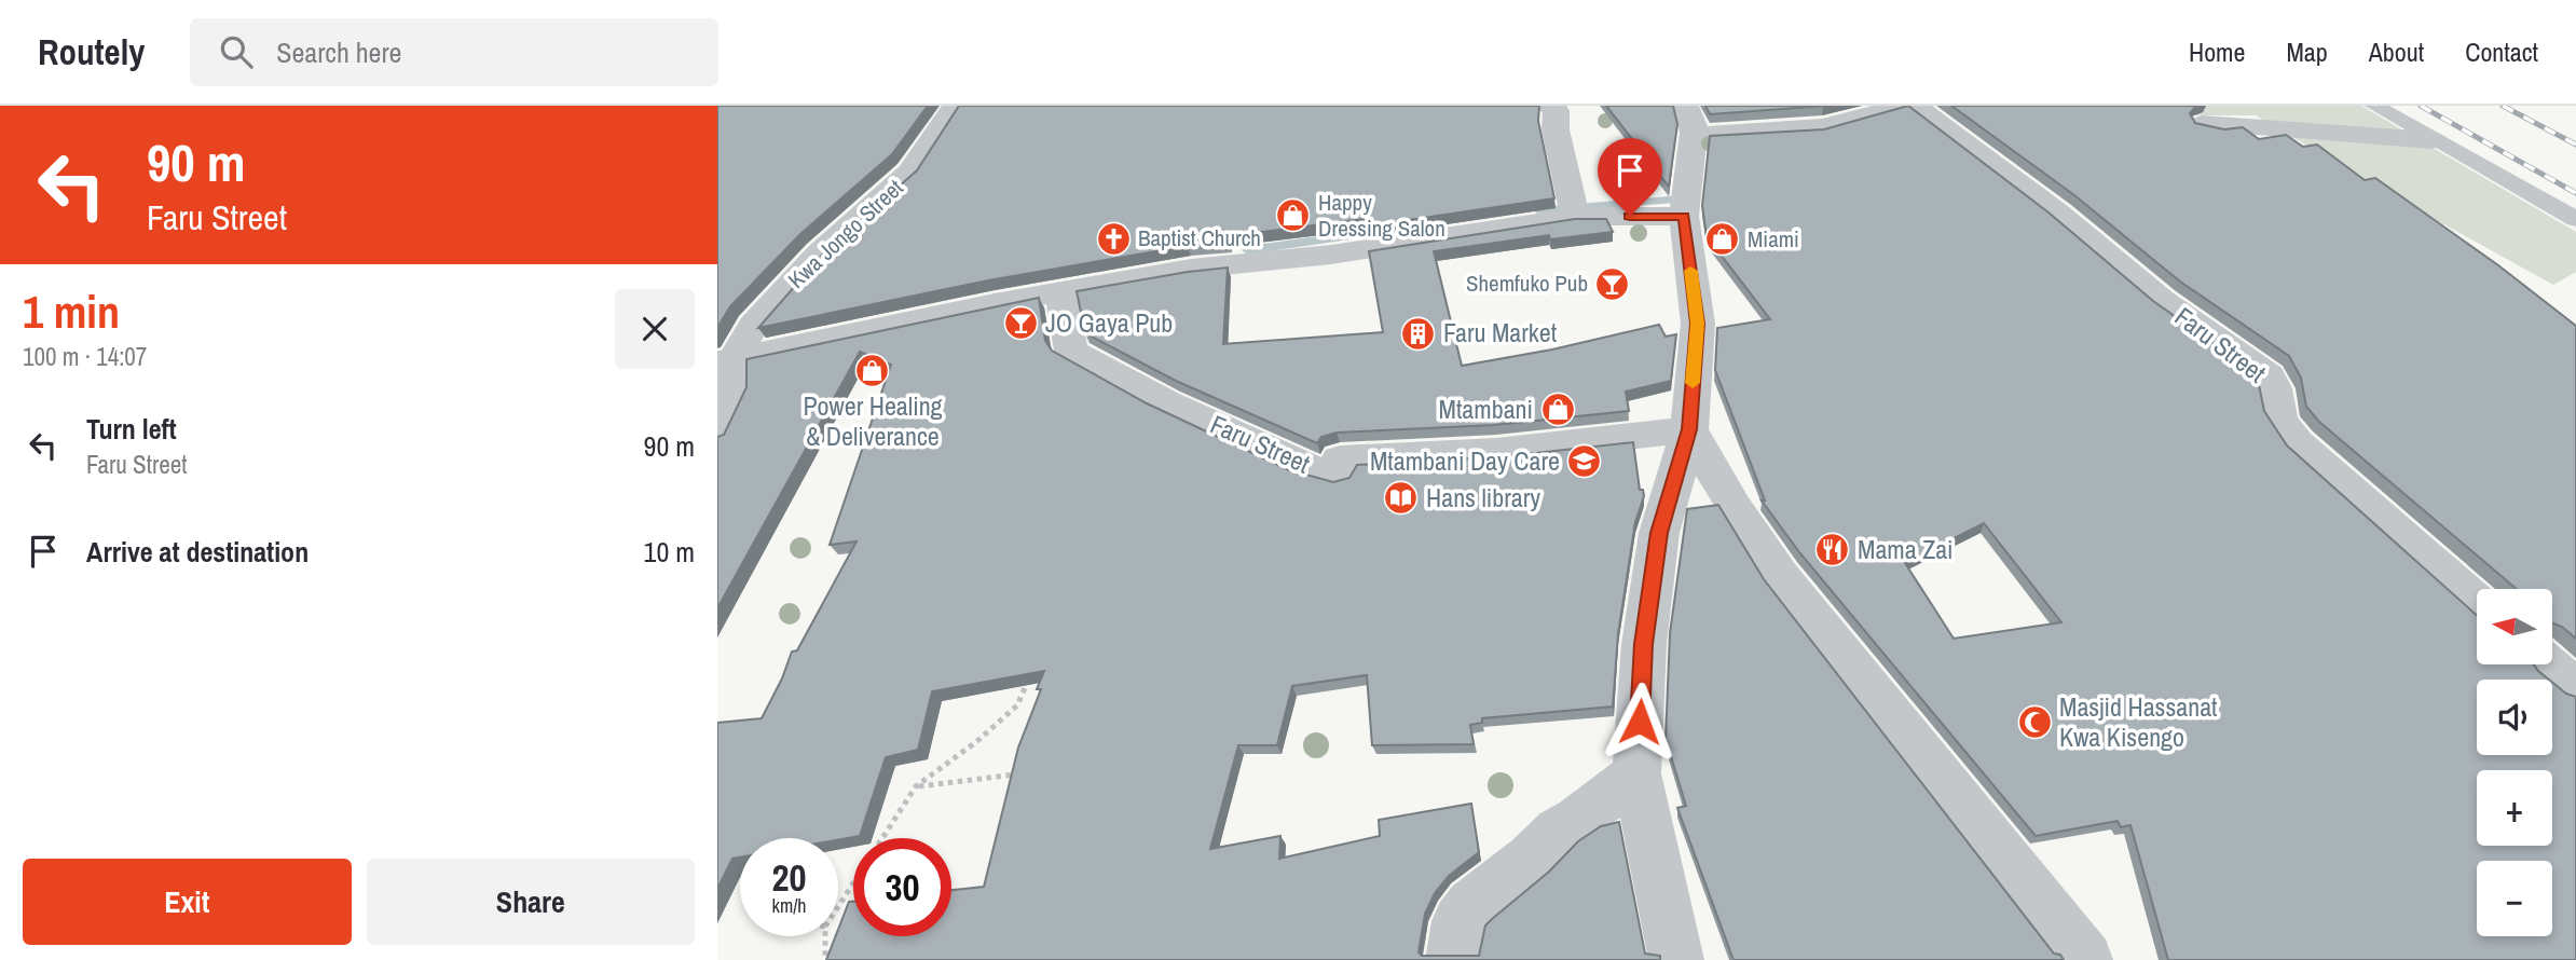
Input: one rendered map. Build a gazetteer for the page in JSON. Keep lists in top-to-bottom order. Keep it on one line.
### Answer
{"streets":{"street":["Kwa Jongo Street","Faru Street"]},"places":{"shop":["Happy Dressing Salon","Miami","Power Healing & Deliverance","Mtambani"],"church":["Baptist Church"],"bar":["Shemfuko Pub","JO Gaya Pub"],"building":["Faru Market"],"school or university":["Mtambani Day Care"],"library":["Hans library"],"restaurant":["Mama Zai"],"mosque":["Masjid Hassanat Kwa Kisengo"]},"north":"left","page":{"header":"Routely","search":"Search here","nav":["Home","Map","About","Contact"],"turn":["90 m","Faru Street"],"heading":["1 min","100 m · 14:07"],"list":[{"name":"Turn left","note":"Faru Street","value":"90 m"},{"name":"Arrive at destination","value":"10 m"}],"map_buttons":["+","−"],"speed":"20 km/h","limit":"30","buttons":["Exit","Share"]}}
